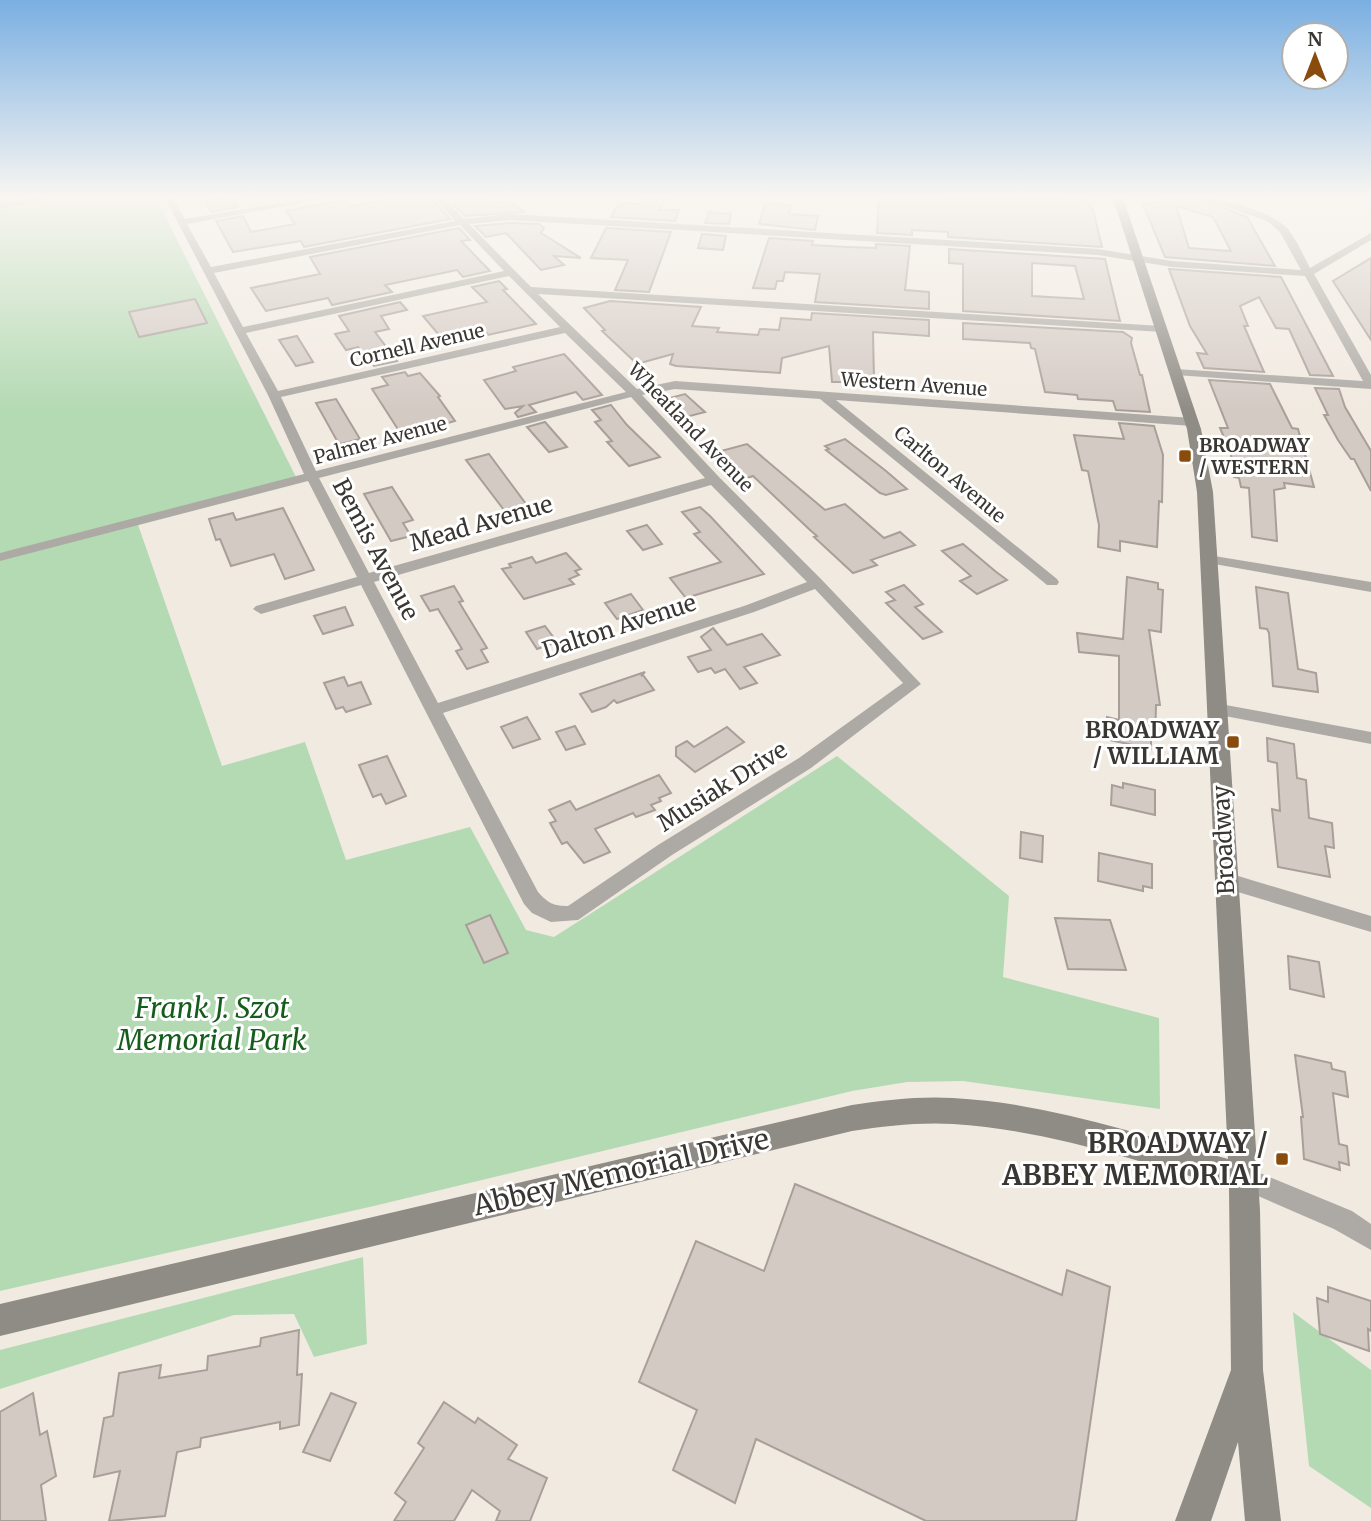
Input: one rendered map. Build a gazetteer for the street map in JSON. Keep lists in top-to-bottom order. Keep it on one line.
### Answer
{"streets":{"main road":["Broadway","Abbey Memorial Drive"],"street":["Cornell Avenue","Western Avenue","Wheatland Avenue","Palmer Avenue","Carlton Avenue","Mead Avenue","Bemis Avenue","Dalton Avenue","Musiak Drive"]},"crossings":[["Cornell Avenue","Wheatland Avenue"],["Cornell Avenue","Bemis Avenue"],["Western Avenue","Wheatland Avenue"],["Western Avenue","Palmer Avenue"],["Western Avenue","Carlton Avenue"],["Western Avenue","Broadway"],["Wheatland Avenue","Palmer Avenue"],["Wheatland Avenue","Mead Avenue"],["Wheatland Avenue","Dalton Avenue"],["Wheatland Avenue","Musiak Drive"],["Palmer Avenue","Bemis Avenue"],["Mead Avenue","Bemis Avenue"],["Bemis Avenue","Dalton Avenue"],["Bemis Avenue","Musiak Drive"],["Broadway","Abbey Memorial Drive"]],"parks":["Frank J. Szot Memorial Park"],"places":{"transit":["BROADWAY / WESTERN","BROADWAY / WILLIAM","BROADWAY / ABBEY MEMORIAL"]},"north":"top"}
